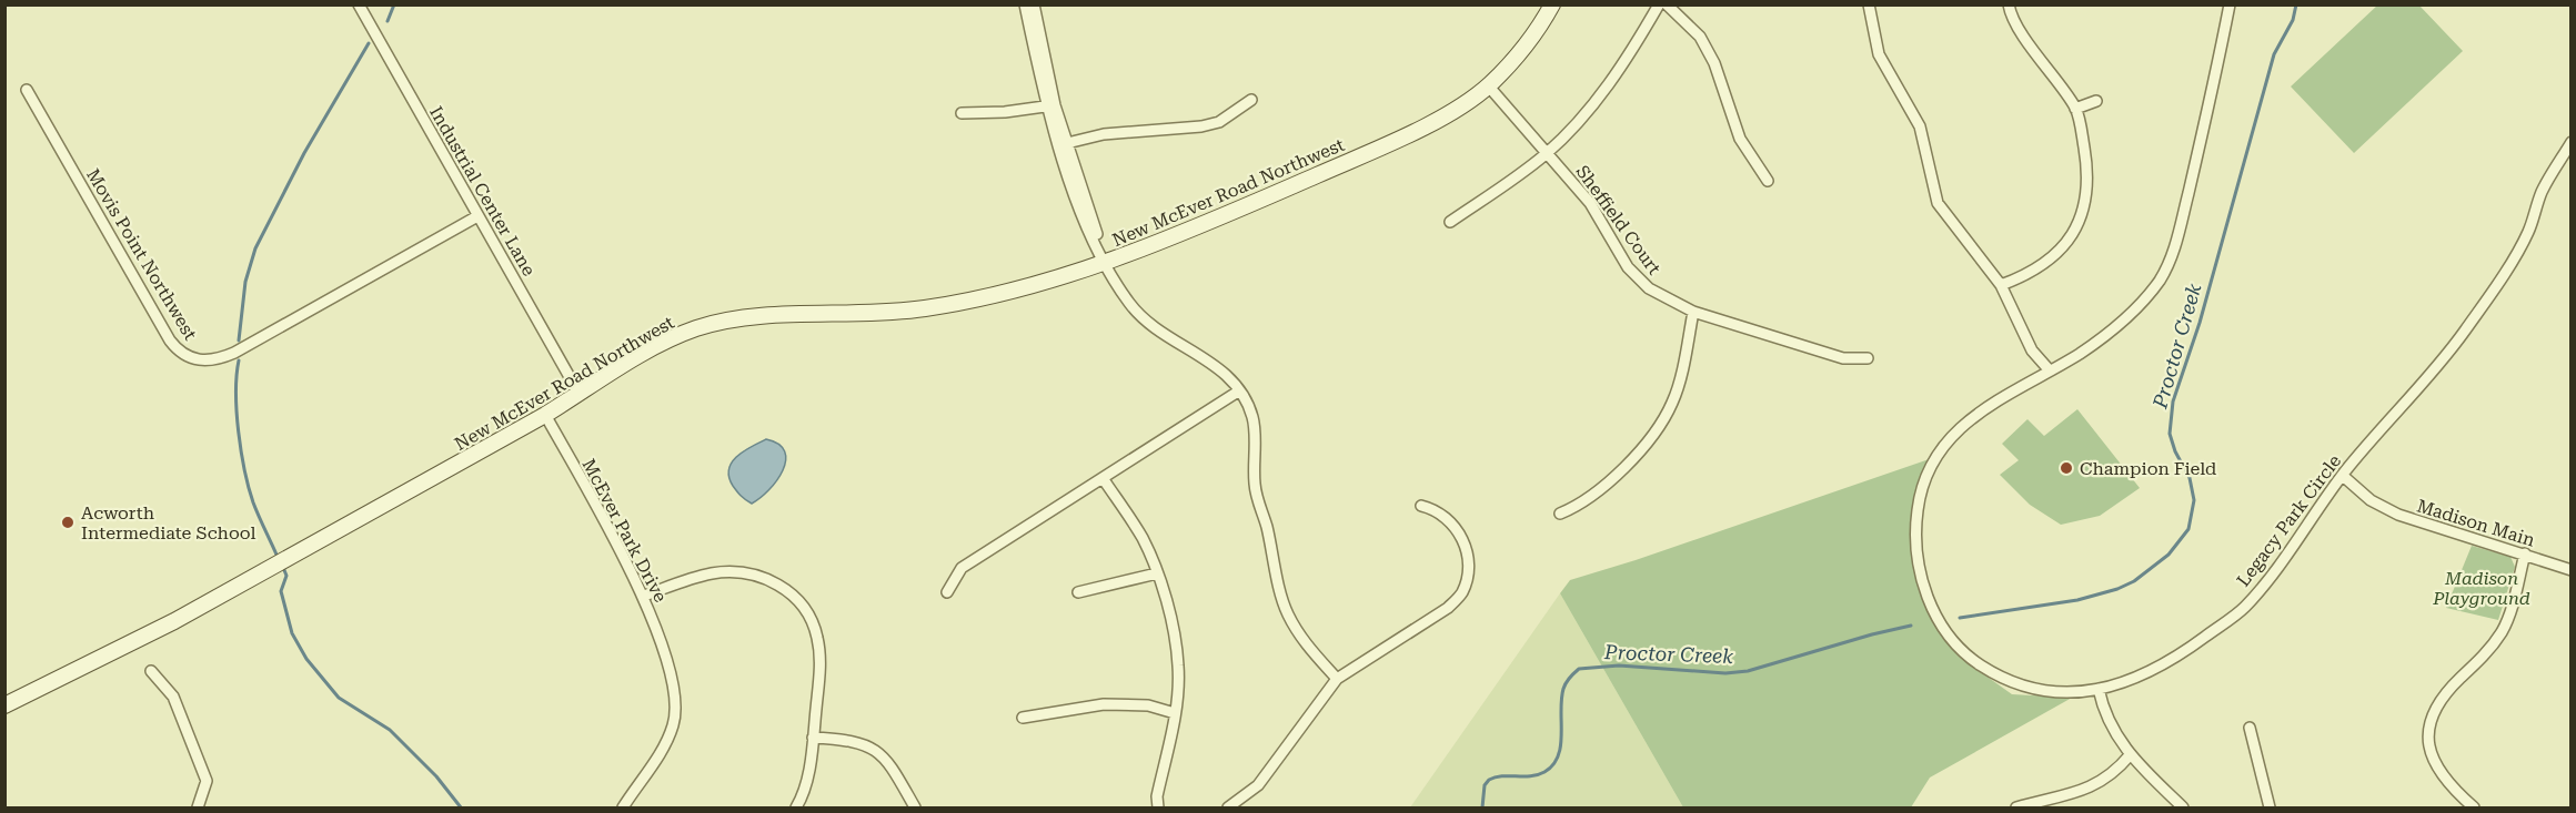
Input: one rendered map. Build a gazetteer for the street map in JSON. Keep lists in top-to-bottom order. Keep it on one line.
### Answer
{"streets":{"street":["Industrial Center Lane","New McEver Road Northwest","Sheffield Court","Movis Point Northwest","Legacy Park Circle","Madison Main","McEver Park Drive"]},"crossings":[["Industrial Center Lane","New McEver Road Northwest"],["Industrial Center Lane","Movis Point Northwest"],["New McEver Road Northwest","Sheffield Court"],["New McEver Road Northwest","McEver Park Drive"],["Legacy Park Circle","Madison Main"]],"water":["Proctor Creek"],"parks":["Madison Playground"],"places":["Champion Field","Acworth Intermediate School"]}
